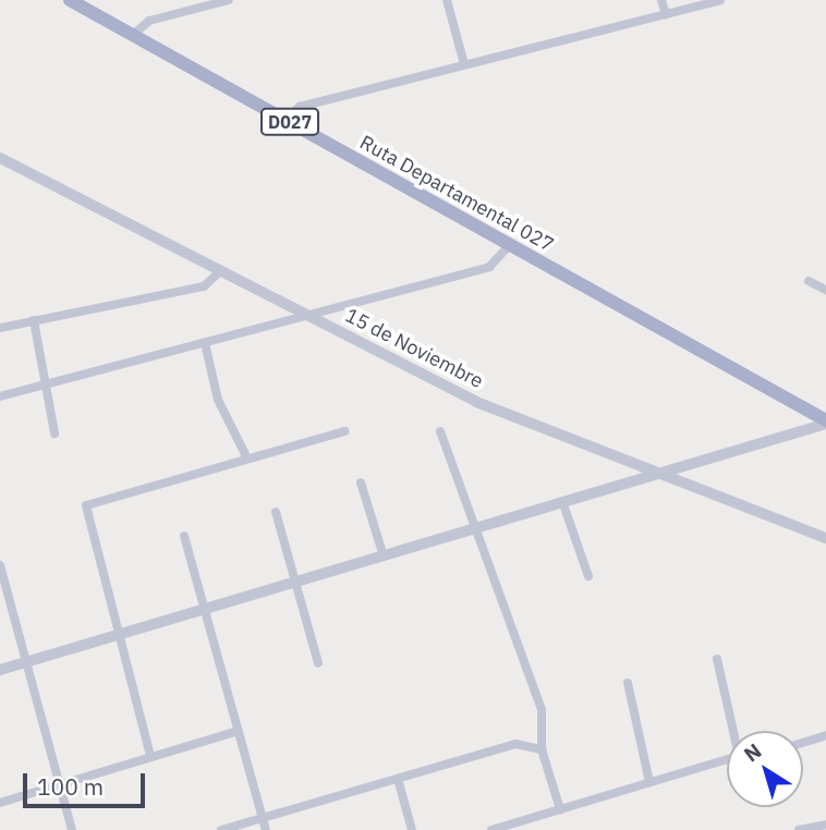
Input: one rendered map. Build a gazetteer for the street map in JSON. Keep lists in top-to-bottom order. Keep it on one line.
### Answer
{"streets":{"main road":["D027","Ruta Departamental 027"],"street":["15 de Noviembre"]},"scale_bar":"100 m","north":"top left"}
